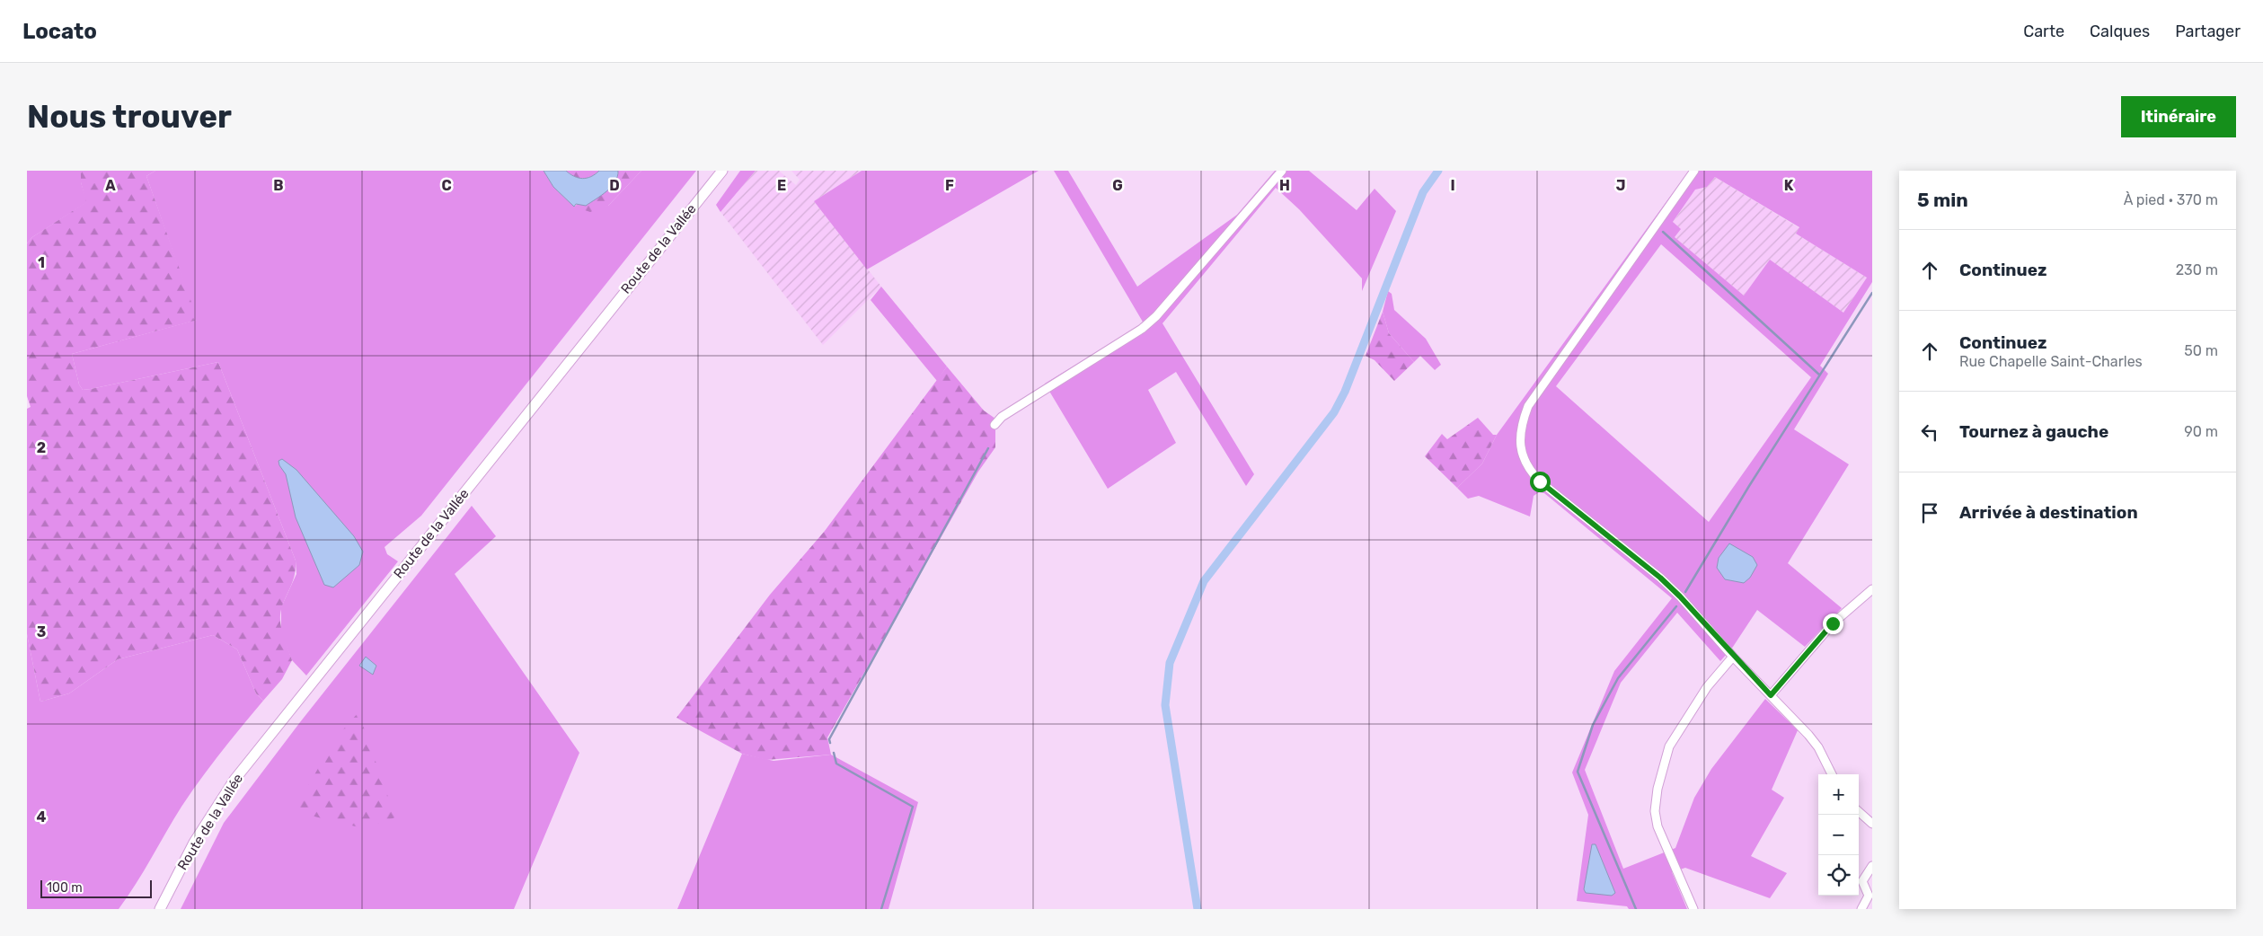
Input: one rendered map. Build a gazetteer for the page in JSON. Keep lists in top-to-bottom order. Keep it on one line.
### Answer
{"streets":{"main road":["Route de la Vallée"]},"scale_bar":"100 m","page":{"header":"Locato","nav":["Carte","Calques","Partager"],"buttons":"Itinéraire","title":"Nous trouver","heading":["5 min","À pied · 370 m"],"list":[["Continuez","230 m"],["Continuez","Rue Chapelle Saint-Charles","50 m"],["Tournez à gauche","90 m"],"Arrivée à destination"],"map_buttons":["+","−"],"scale":"100 m"},"grid":{"columns":["A","B","C","D","E","F","G","H","I","J","K"],"rows":["1","2","3","4"]}}
